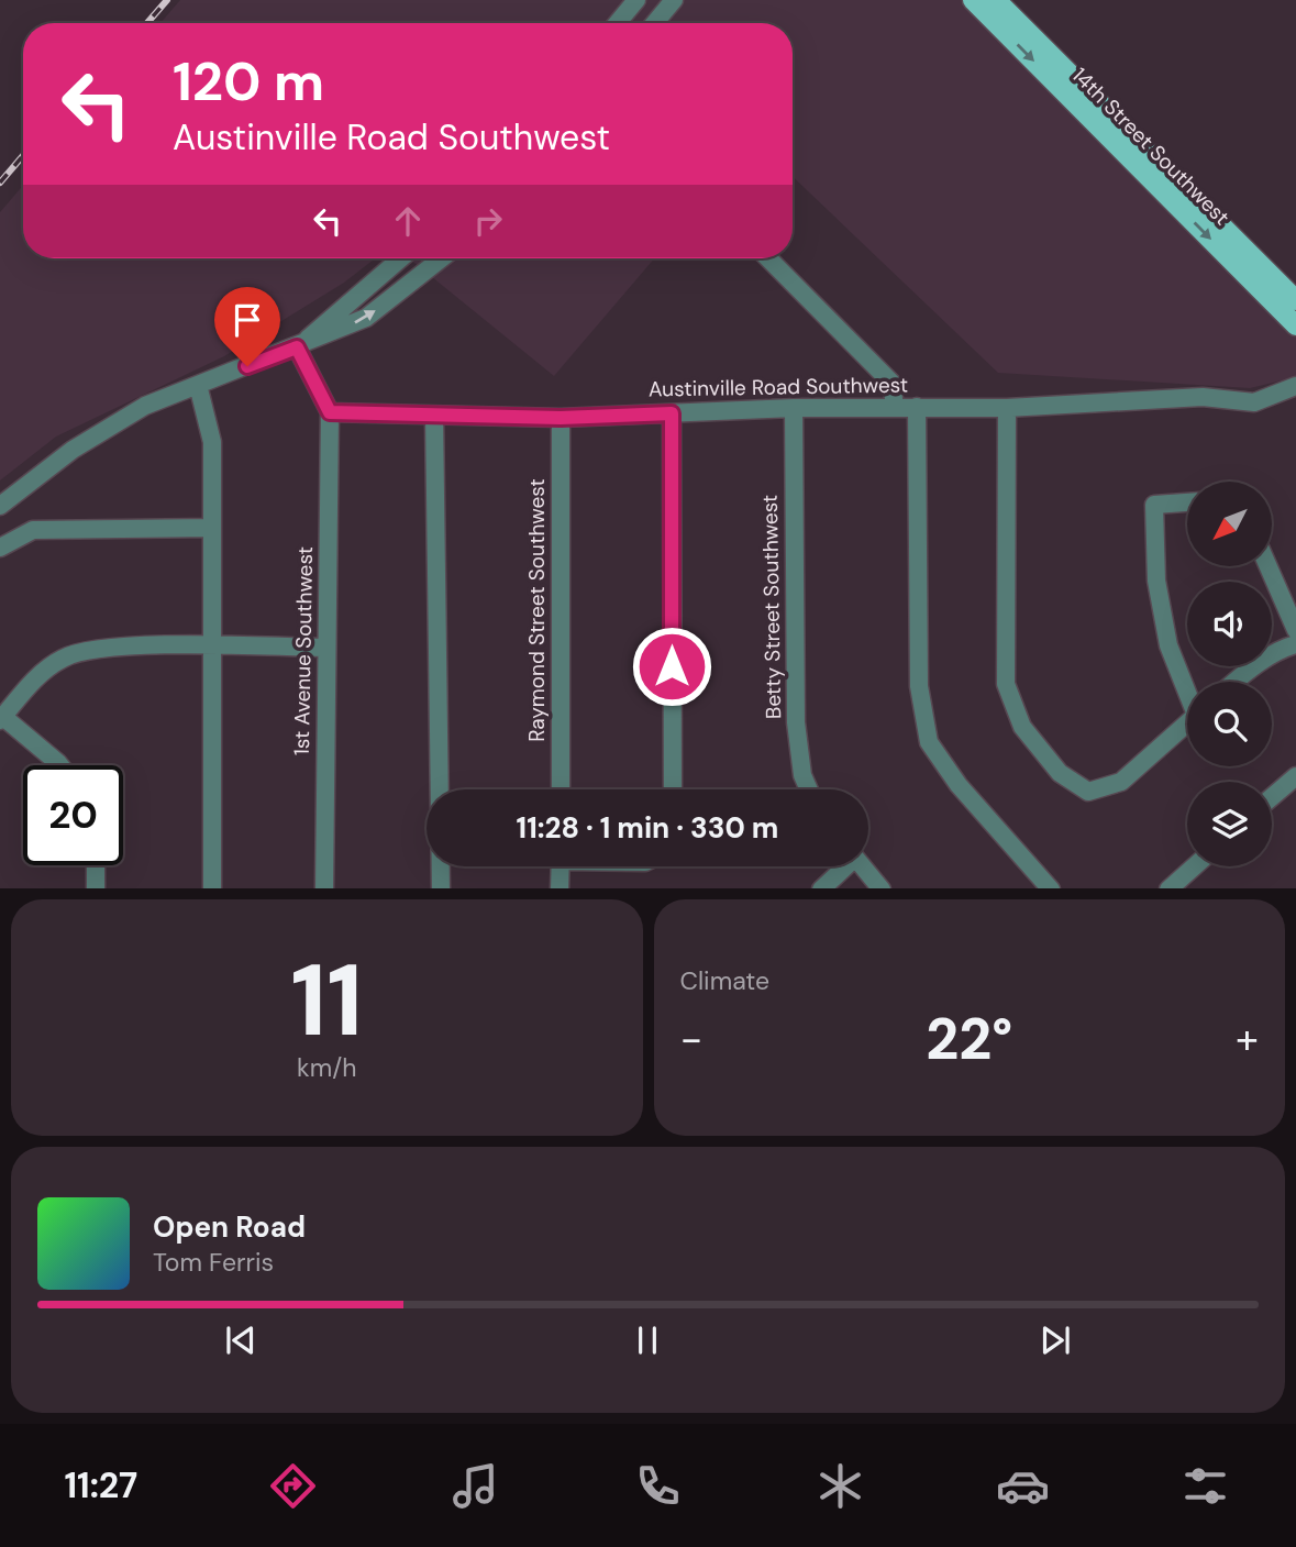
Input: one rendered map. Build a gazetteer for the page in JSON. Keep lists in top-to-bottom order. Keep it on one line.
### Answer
{"streets":{"main road":["14th Street Southwest"],"street":["Austinville Road Southwest","Betty Street Southwest","Raymond Street Southwest","1st Avenue Southwest"]},"crossings":[["Austinville Road Southwest","Betty Street Southwest"],["Austinville Road Southwest","Raymond Street Southwest"],["Austinville Road Southwest","1st Avenue Southwest"]],"north":"bottom left","page":{"turn":["120 m","Austinville Road Southwest"],"limit":"20","trip":"11:28 · 1 min · 330 m","tile":[["11","km/h"],"Climate"],"heat":["−","22°","+"],"song":["Open Road","Tom Ferris"],"tabs":"11:27"}}
